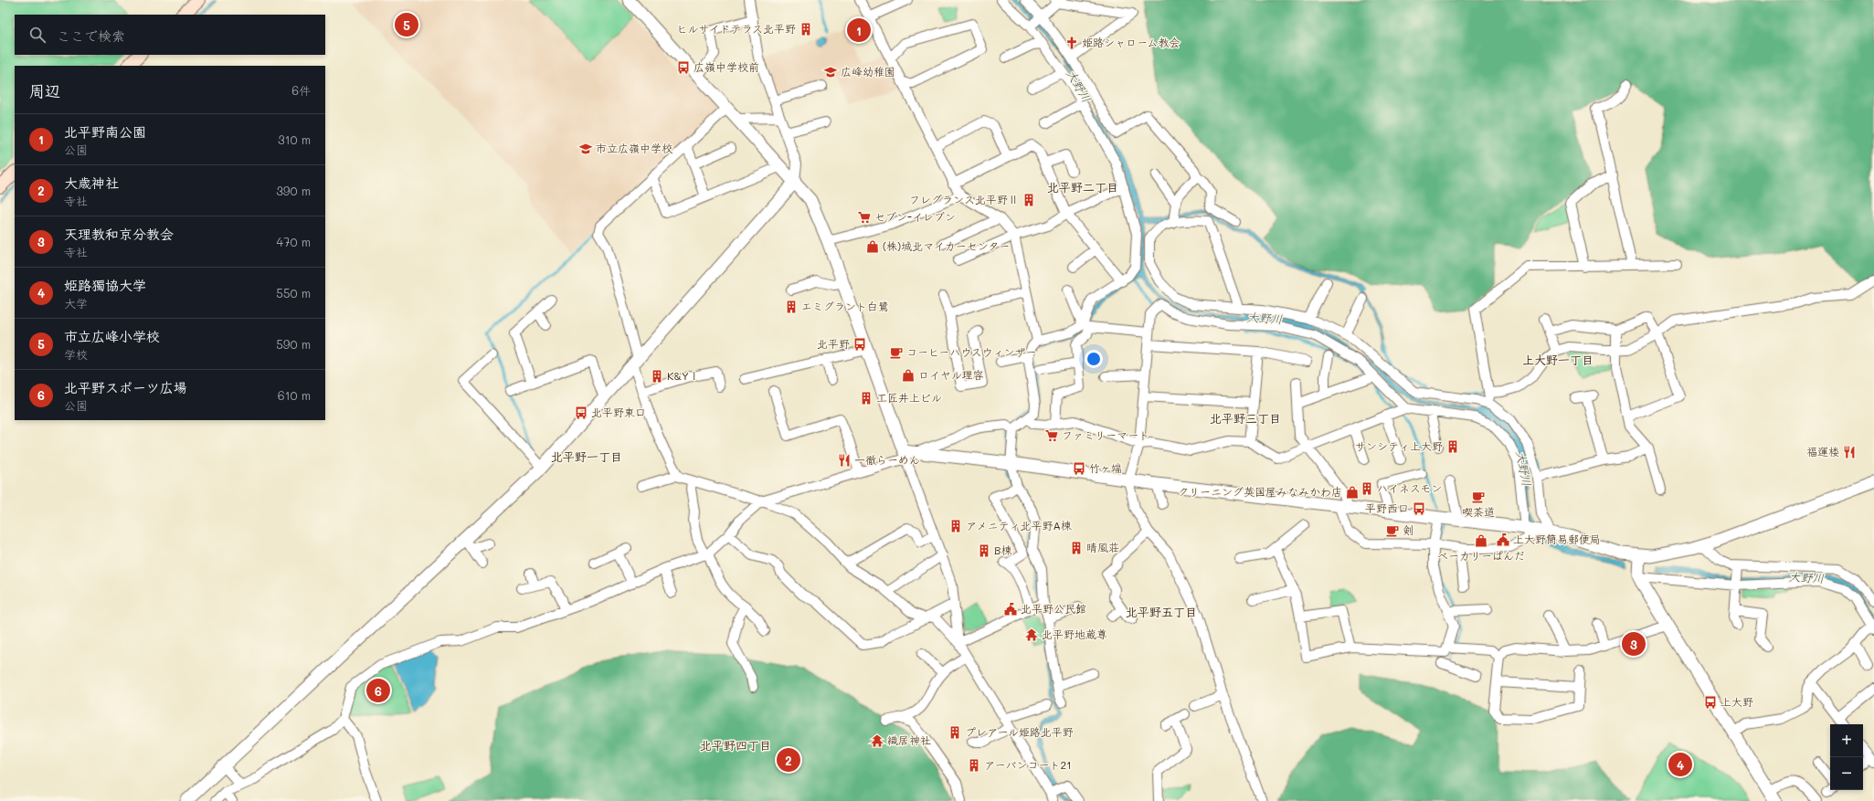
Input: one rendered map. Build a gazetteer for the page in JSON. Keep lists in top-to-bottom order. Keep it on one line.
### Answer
{"districts":["北平野二丁目","上大野一丁目","北平野三丁目","北平野一丁目","北平野五丁目","北平野四丁目"],"water":["大野川"],"places":{"building":["ヒルサイドテラス北平野","フレグランス北平野Ⅱ","エミグラント白鷺","K&YⅠ","工匠井上ビル","サンシティ上大野","ハイネスモン","アメニティ北平野A棟","晴風荘","B棟","プレアール姫路北平野","アーバンコート21"],"church":["姫路シャローム教会"],"bus stop":["広嶺中学校前","北平野","北平野東口","竹ヶ端","平野西口","上大野"],"school or university":["広峰幼稚園","市立広嶺中学校"],"supermarket":["セブン-イレブン","ファミリーマート"],"shop":["(株)城北マイカーセンター","ロイヤル理容","クリーニング英国屋みなみかわ店","ベーカリーぱんだ"],"cafe":["コーヒーハウスウィンザー","喫茶道","剣"],"restaurant":["福運楼","一徹らーめん"],"public building":["上大野簡易郵便局","北平野公民館"],"temple":["北平野地蔵尊","織居神社"]},"page":{"pins":["5","1","3","6","2","4"],"search":"ここで検索","heading":["周辺","6件"],"list":[{"mark":"1","name":"北平野南公園","note":"公園","value":"310 m"},{"mark":"2","name":"大歳神社","note":"寺社","value":"390 m"},{"mark":"3","name":"天理教和京分教会","note":"寺社","value":"470 m"},{"mark":"4","name":"姫路獨協大学","note":"大学","value":"550 m"},{"mark":"5","name":"市立広峰小学校","note":"学校","value":"590 m"},{"mark":"6","name":"北平野スポーツ広場","note":"公園","value":"610 m"}],"map_buttons":["+","−"]}}
